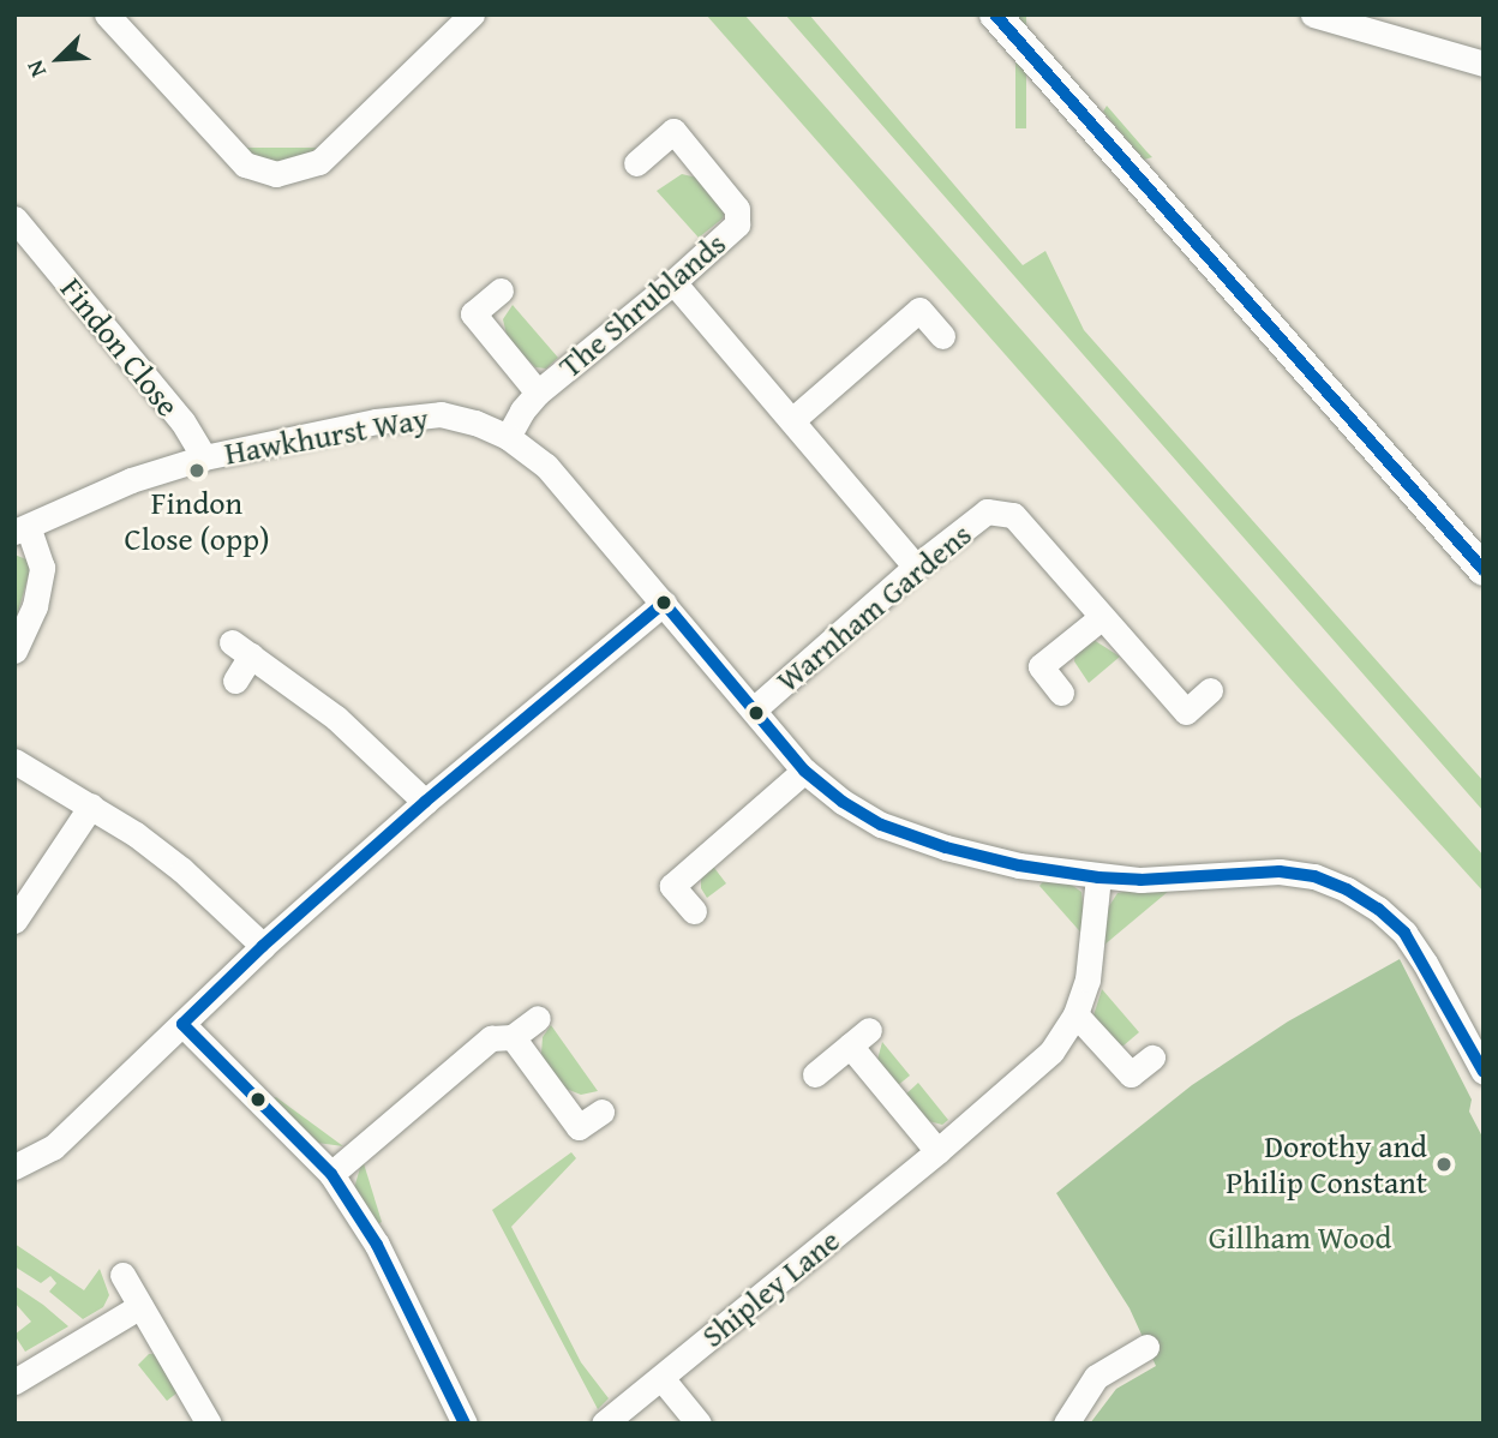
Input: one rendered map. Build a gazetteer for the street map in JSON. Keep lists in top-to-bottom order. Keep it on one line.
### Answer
{"streets":{"street":["The Shrublands","Findon Close","Hawkhurst Way","Warnham Gardens","Shipley Lane"]},"crossings":[["The Shrublands","Hawkhurst Way"],["Findon Close","Hawkhurst Way"],["Hawkhurst Way","Warnham Gardens"],["Hawkhurst Way","Shipley Lane"]],"parks":["Gillham Wood"],"places":["Findon Close (opp)","Dorothy and Philip Constant"],"north":"bottom left"}
